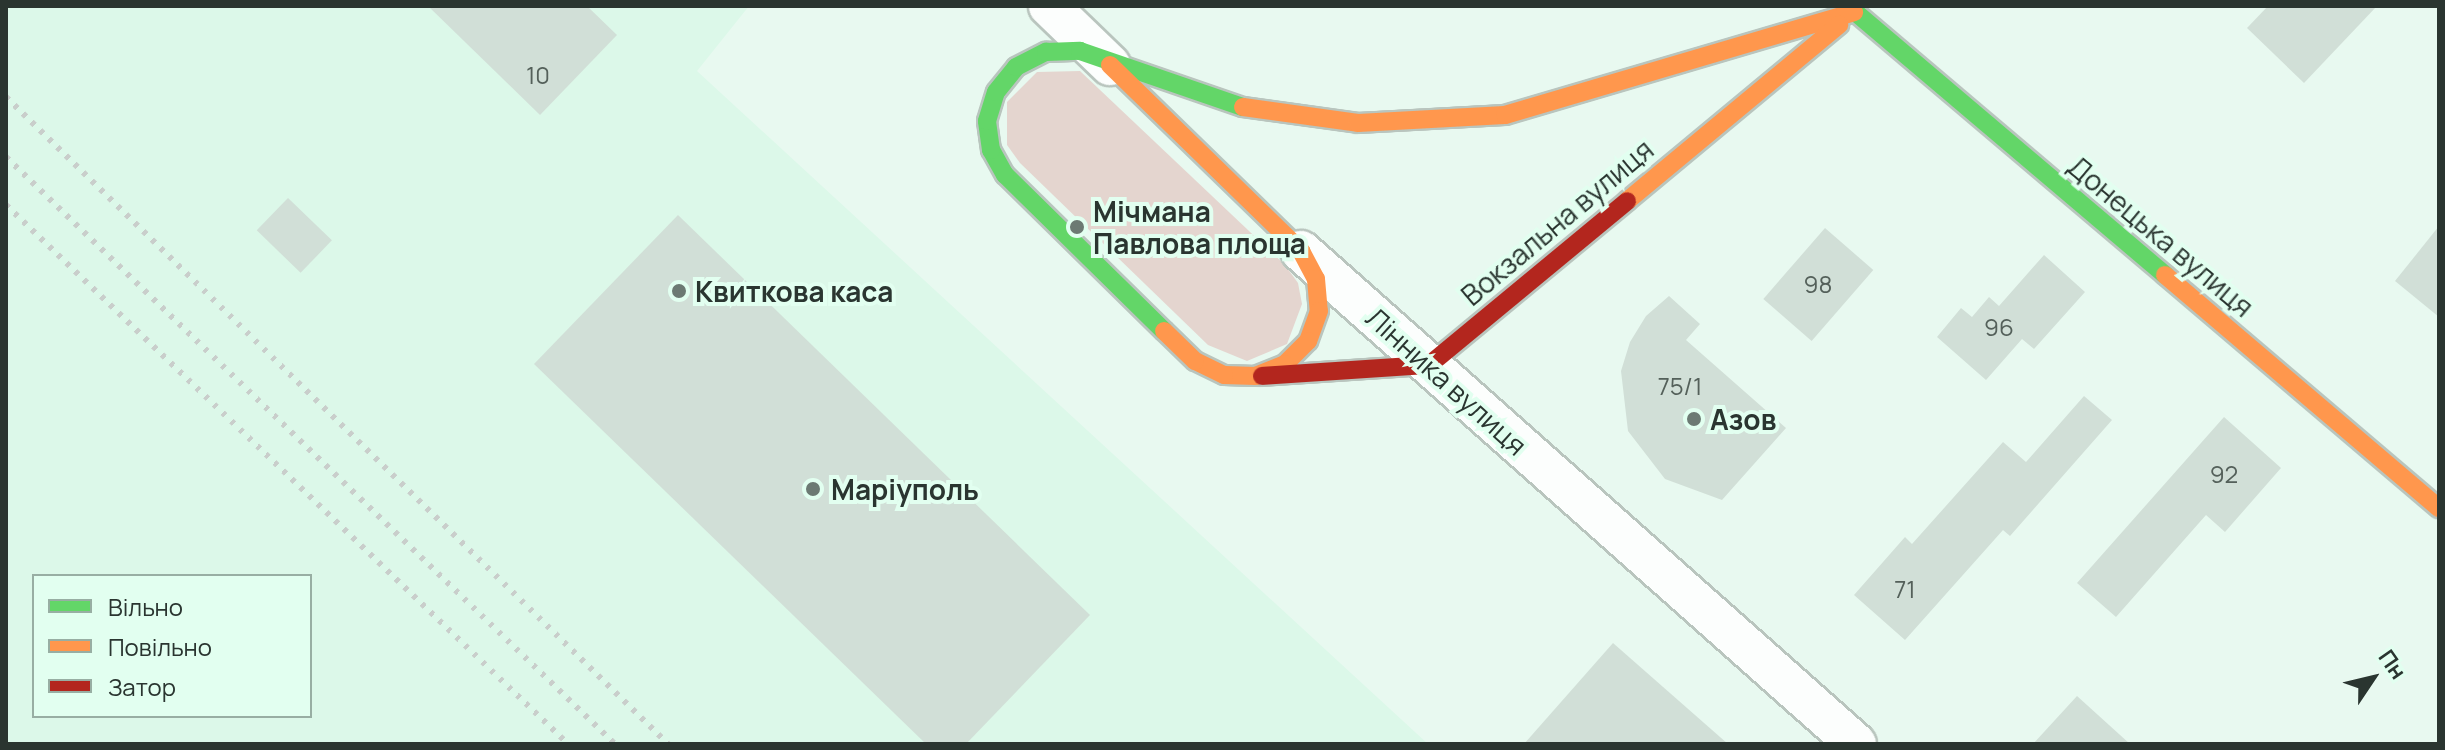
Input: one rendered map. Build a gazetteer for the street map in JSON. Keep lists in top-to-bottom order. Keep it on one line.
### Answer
{"streets":{"street":["Вокзальна вулиця","Донецька вулиця","Лінника вулиця"]},"crossings":[["Вокзальна вулиця","Донецька вулиця"],["Вокзальна вулиця","Лінника вулиця"]],"places":["Мічмана Павлова площа","Квиткова каса","Азов","Маріуполь"],"house_numbers":["10","98","96","75/1","92","71"],"legend":["Вільно","Повільно","Затор"],"north":"top right"}
